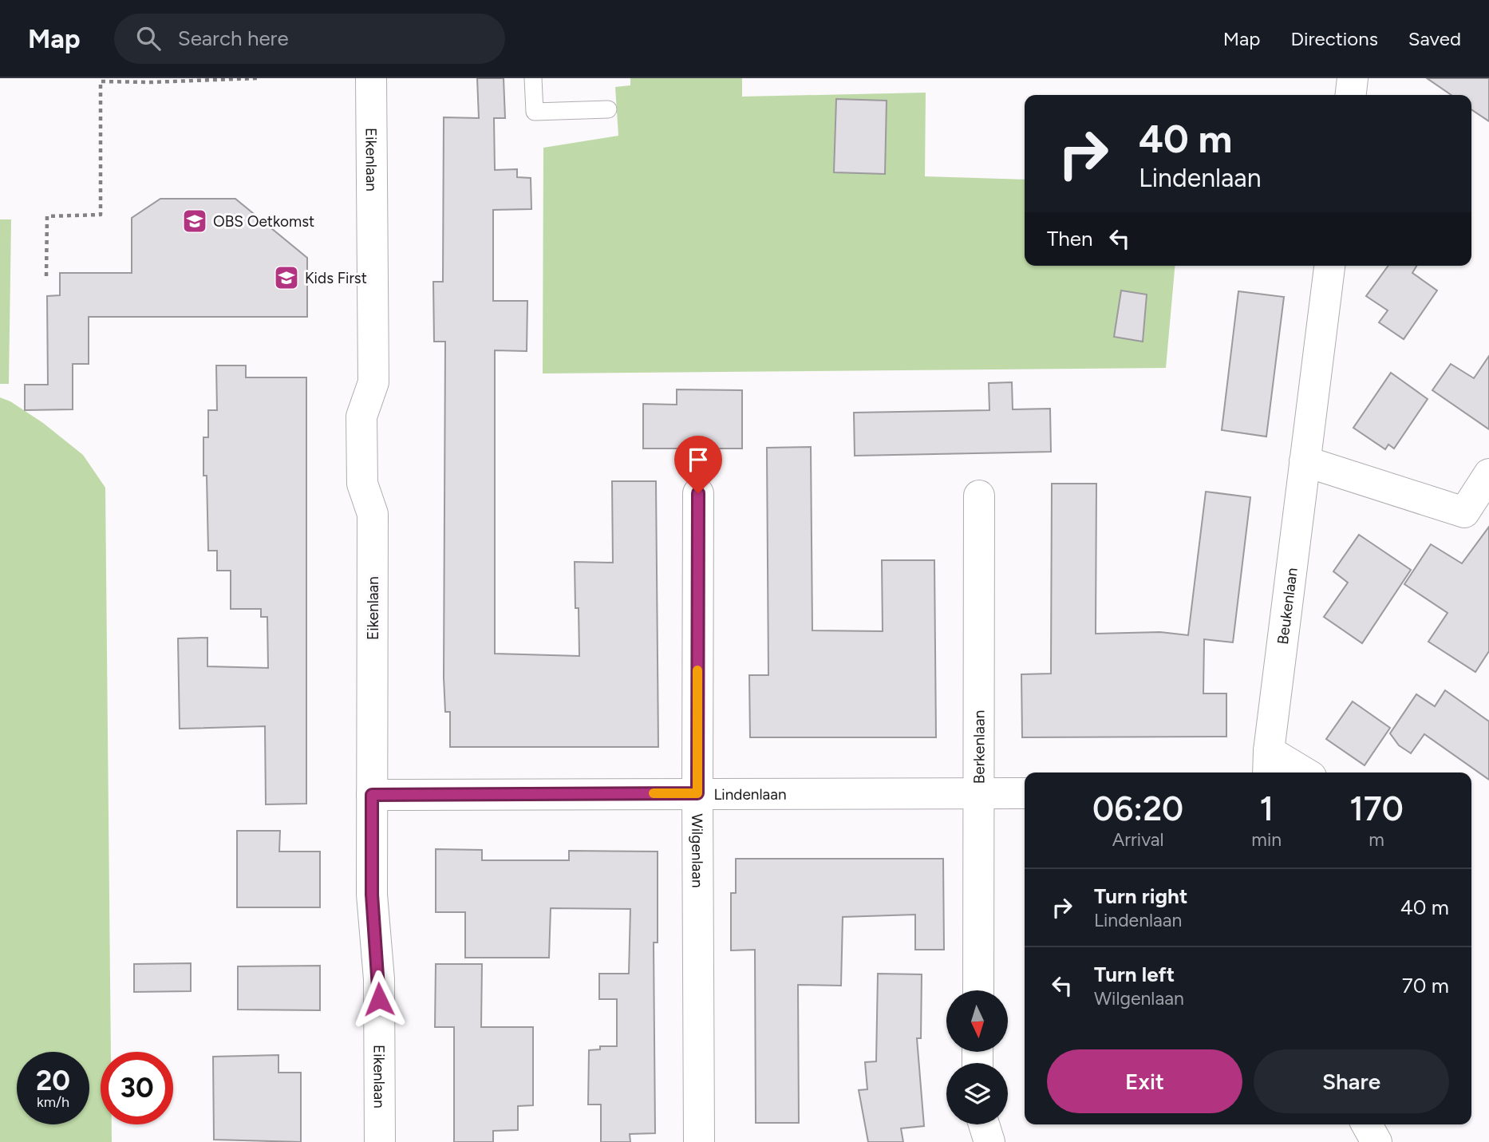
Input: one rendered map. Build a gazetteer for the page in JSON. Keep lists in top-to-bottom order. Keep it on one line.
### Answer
{"streets":{"street":["Eikenlaan","Beukenlaan","Berkenlaan","Lindenlaan","Wilgenlaan"]},"crossings":[["Eikenlaan","Lindenlaan"],["Berkenlaan","Lindenlaan"],["Lindenlaan","Wilgenlaan"]],"places":{"school or university":["OBS Oetkomst","Kids First"]},"north":"bottom","page":{"header":"Map","search":"Search here","nav":["Map","Directions","Saved"],"turn":["40 m","Lindenlaan"],"then":"Then","eta":["06:20","Arrival","1","min","170","m"],"list":[{"name":"Turn right","note":"Lindenlaan","value":"40 m"},{"name":"Turn left","note":"Wilgenlaan","value":"70 m"}],"buttons":["Exit","Share"],"speed":"20 km/h","limit":"30"}}
